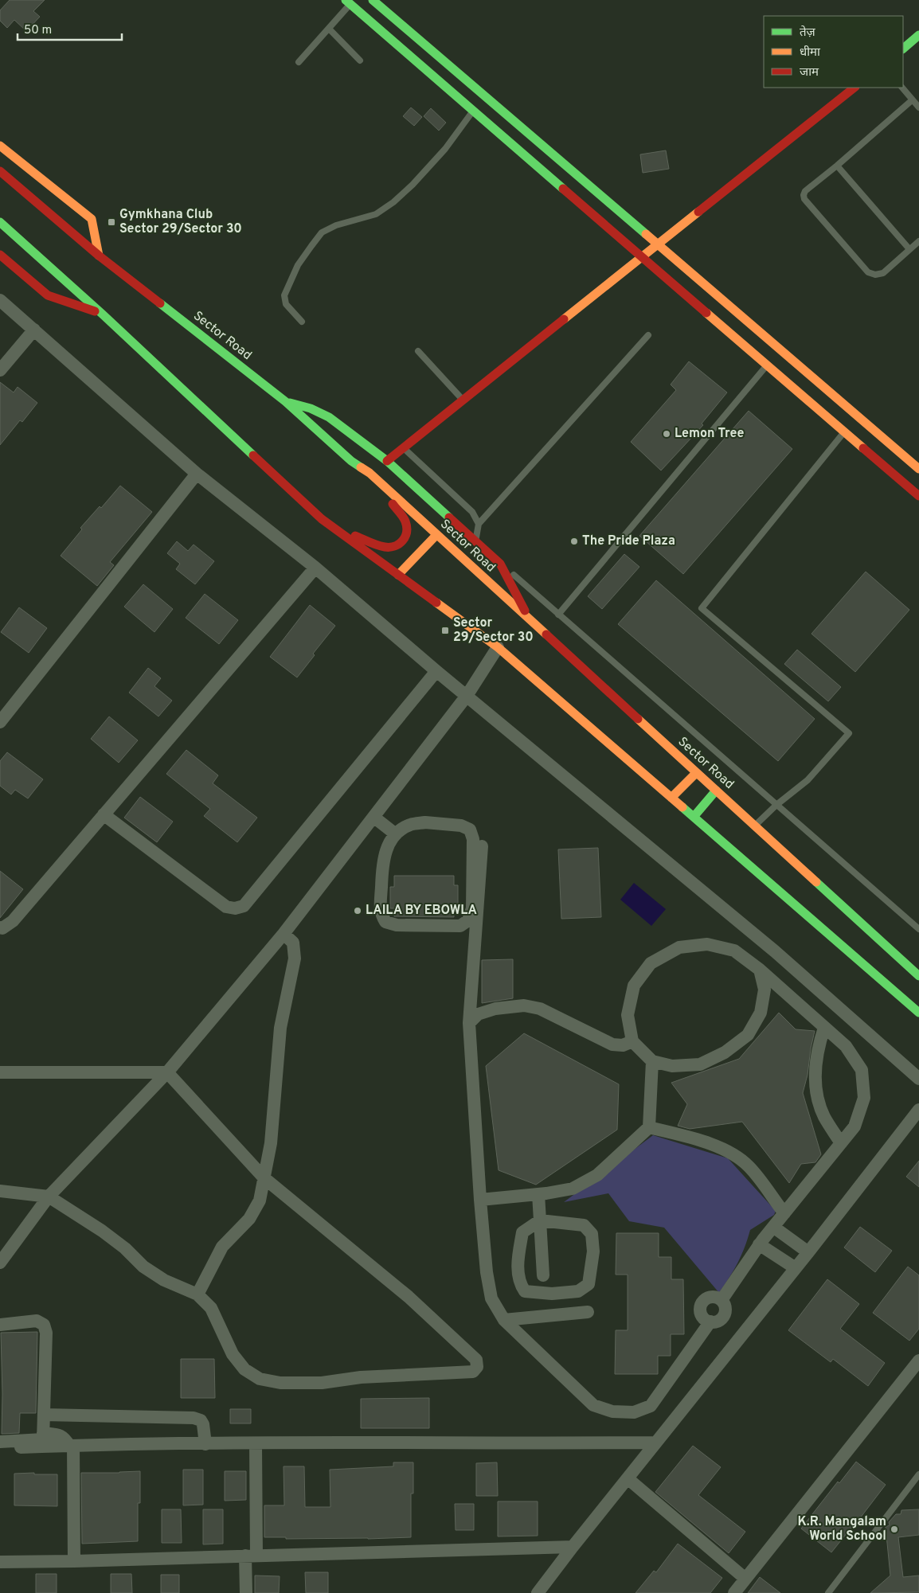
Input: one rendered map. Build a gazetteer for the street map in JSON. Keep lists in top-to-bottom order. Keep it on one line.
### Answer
{"streets":{"main road":["Sector Road"]},"places":{"transit":["Gymkhana Club Sector 29/Sector 30","Sector 29/Sector 30"],"other":["Lemon Tree","The Pride Plaza","LAILA BY EBOWLA","K.R. Mangalam World School"]},"legend":["तेज़","धीमा","जाम"],"scale_bar":"50 m"}
